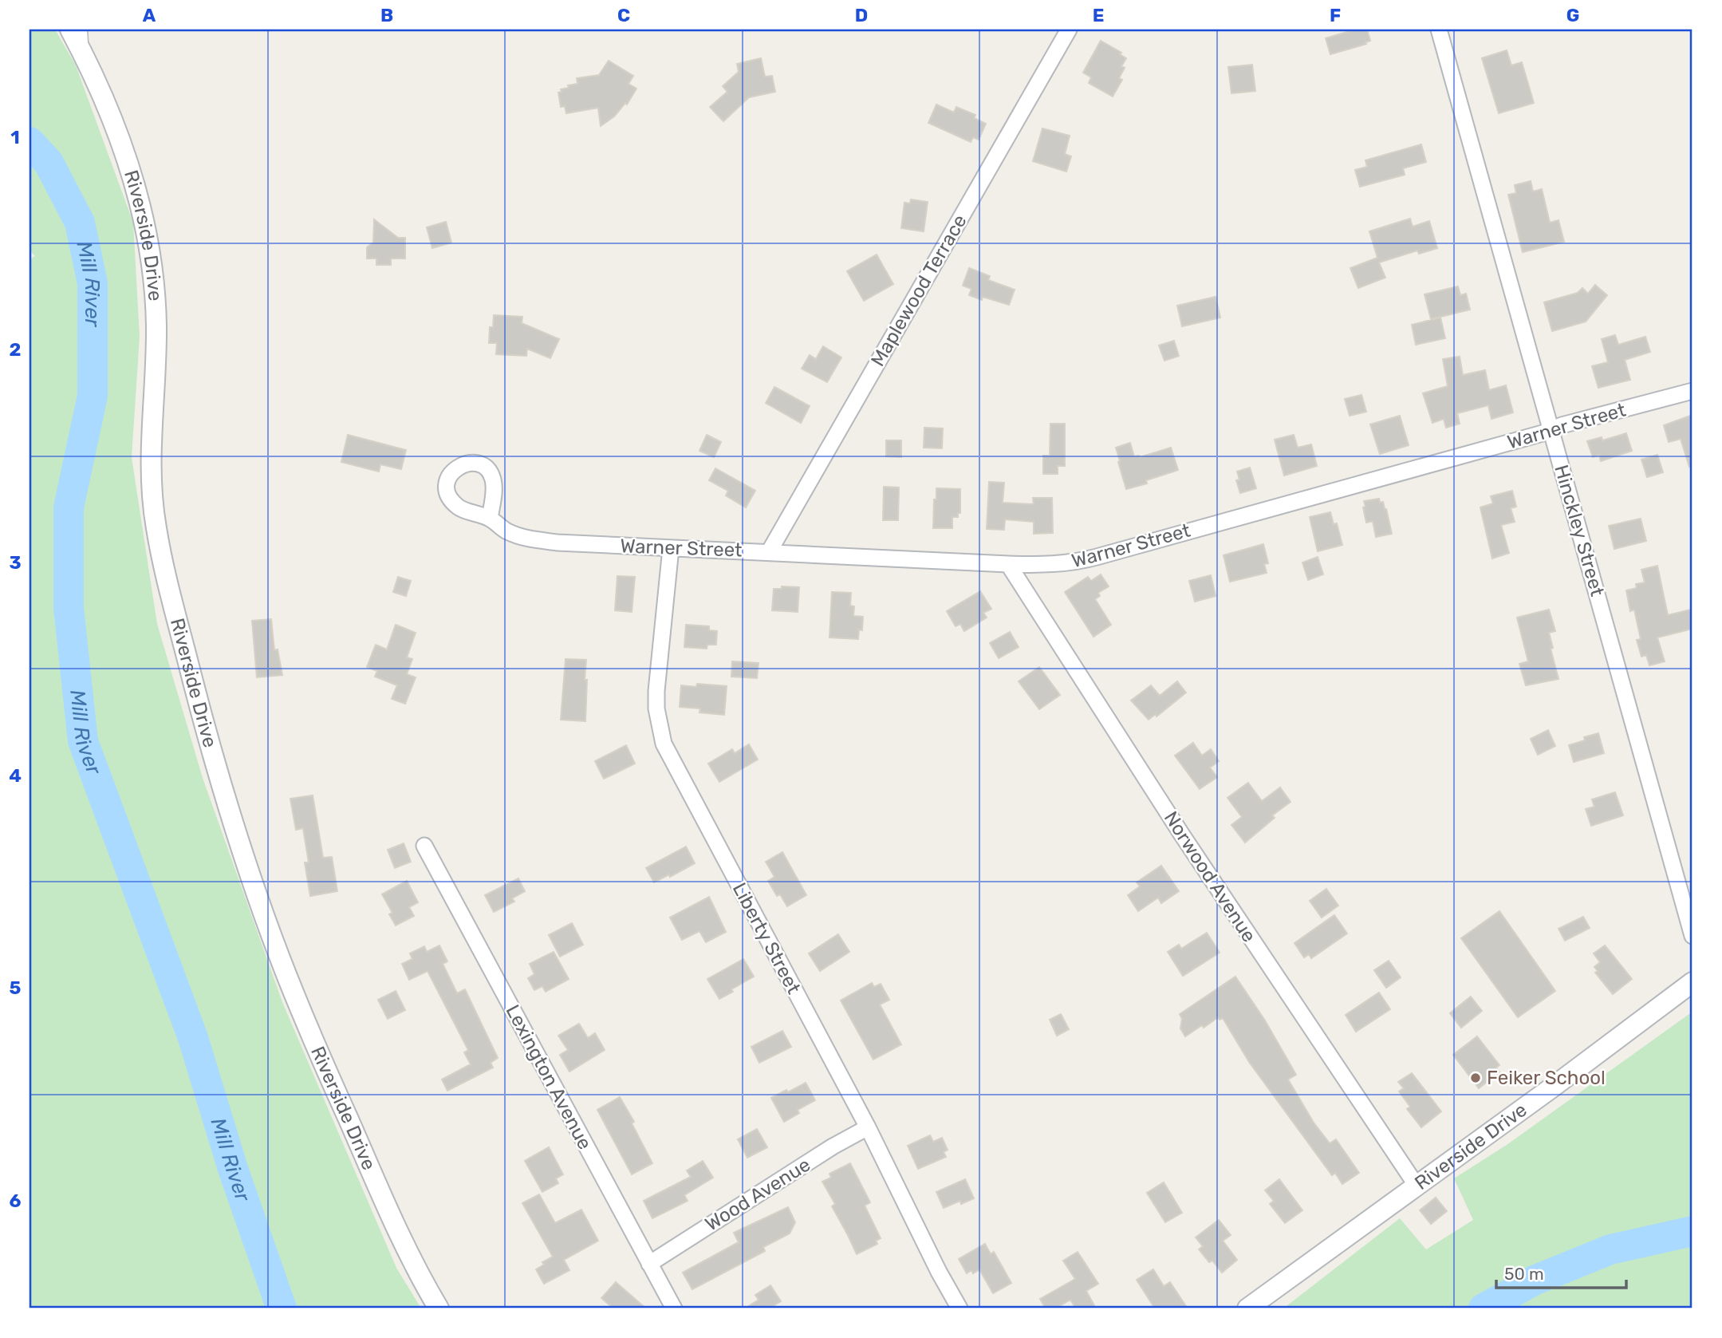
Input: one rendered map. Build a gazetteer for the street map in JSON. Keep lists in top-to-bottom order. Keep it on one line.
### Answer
{"streets":{"street":["Riverside Drive","Maplewood Terrace","Warner Street","Hinckley Street","Norwood Avenue","Liberty Street","Lexington Avenue","Wood Avenue"]},"crossings":[["Riverside Drive","Norwood Avenue"],["Maplewood Terrace","Warner Street"],["Warner Street","Hinckley Street"],["Warner Street","Norwood Avenue"],["Warner Street","Liberty Street"],["Liberty Street","Wood Avenue"],["Lexington Avenue","Wood Avenue"]],"water":["Mill River"],"places":["Feiker School"],"scale_bar":"50 m","grid":{"columns":["A","B","C","D","E","F","G"],"rows":["1","2","3","4","5","6"]}}
